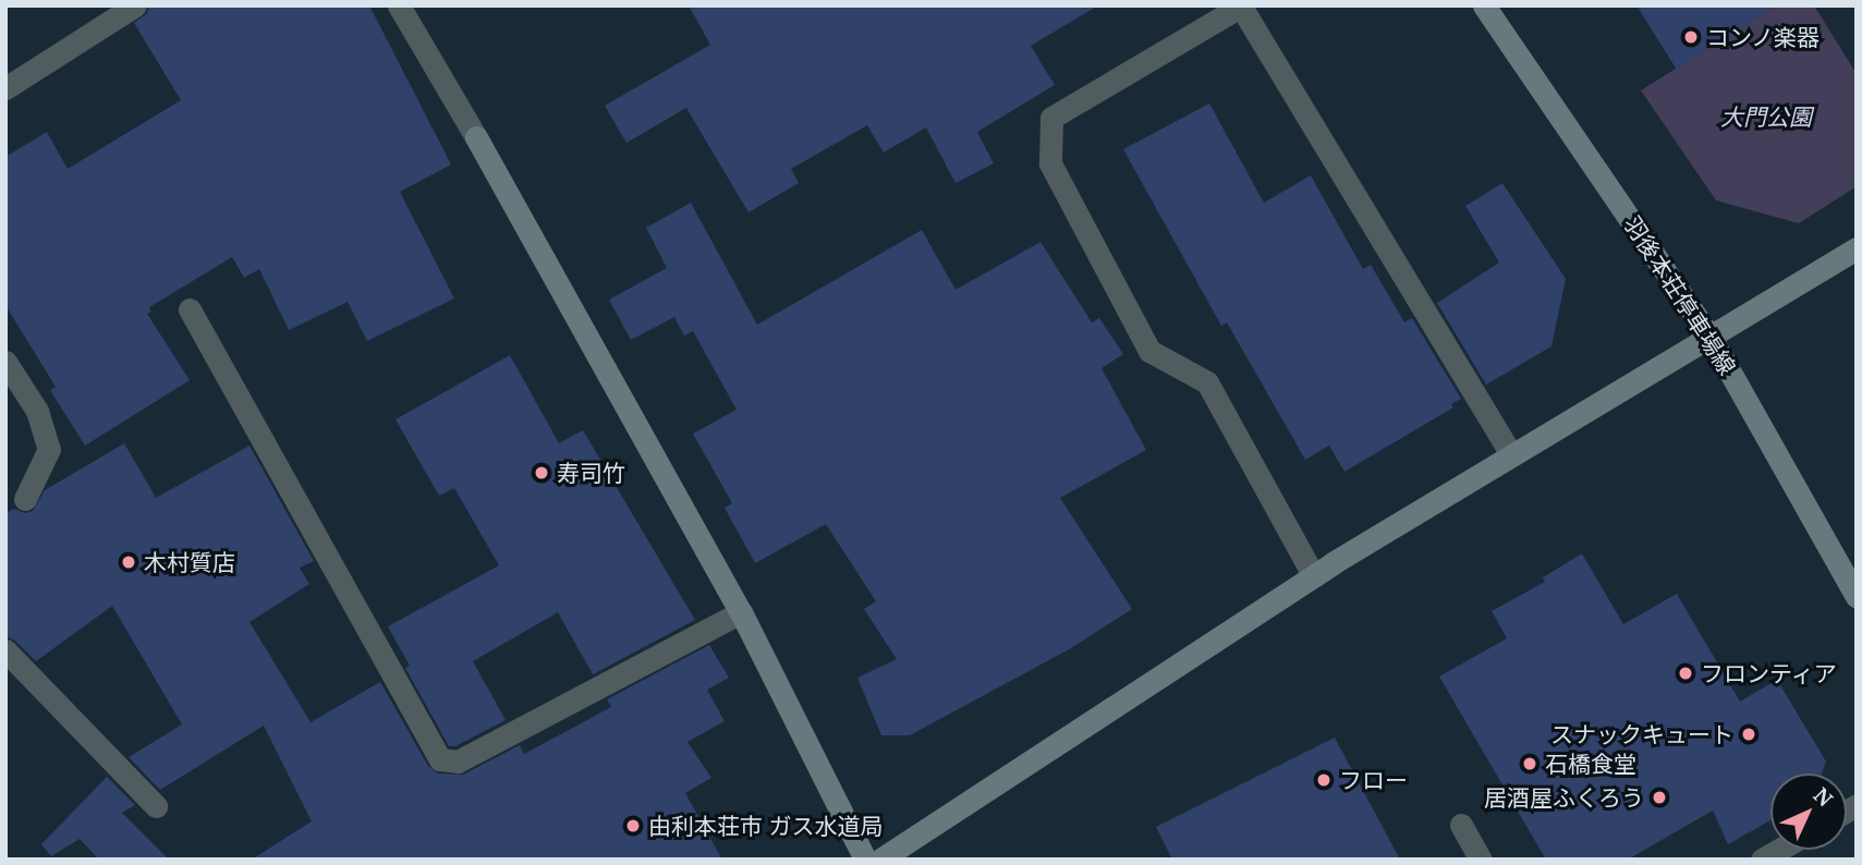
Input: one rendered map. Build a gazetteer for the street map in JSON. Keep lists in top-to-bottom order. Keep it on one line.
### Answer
{"streets":{"street":["羽後本荘停車場線"]},"parks":["大門公園"],"places":["コンノ楽器","寿司竹","木村質店","フロンティア","スナックキュート","石橋食堂","フロー","居酒屋ふくろう","由利本荘市 ガス水道局"],"north":"top right"}
